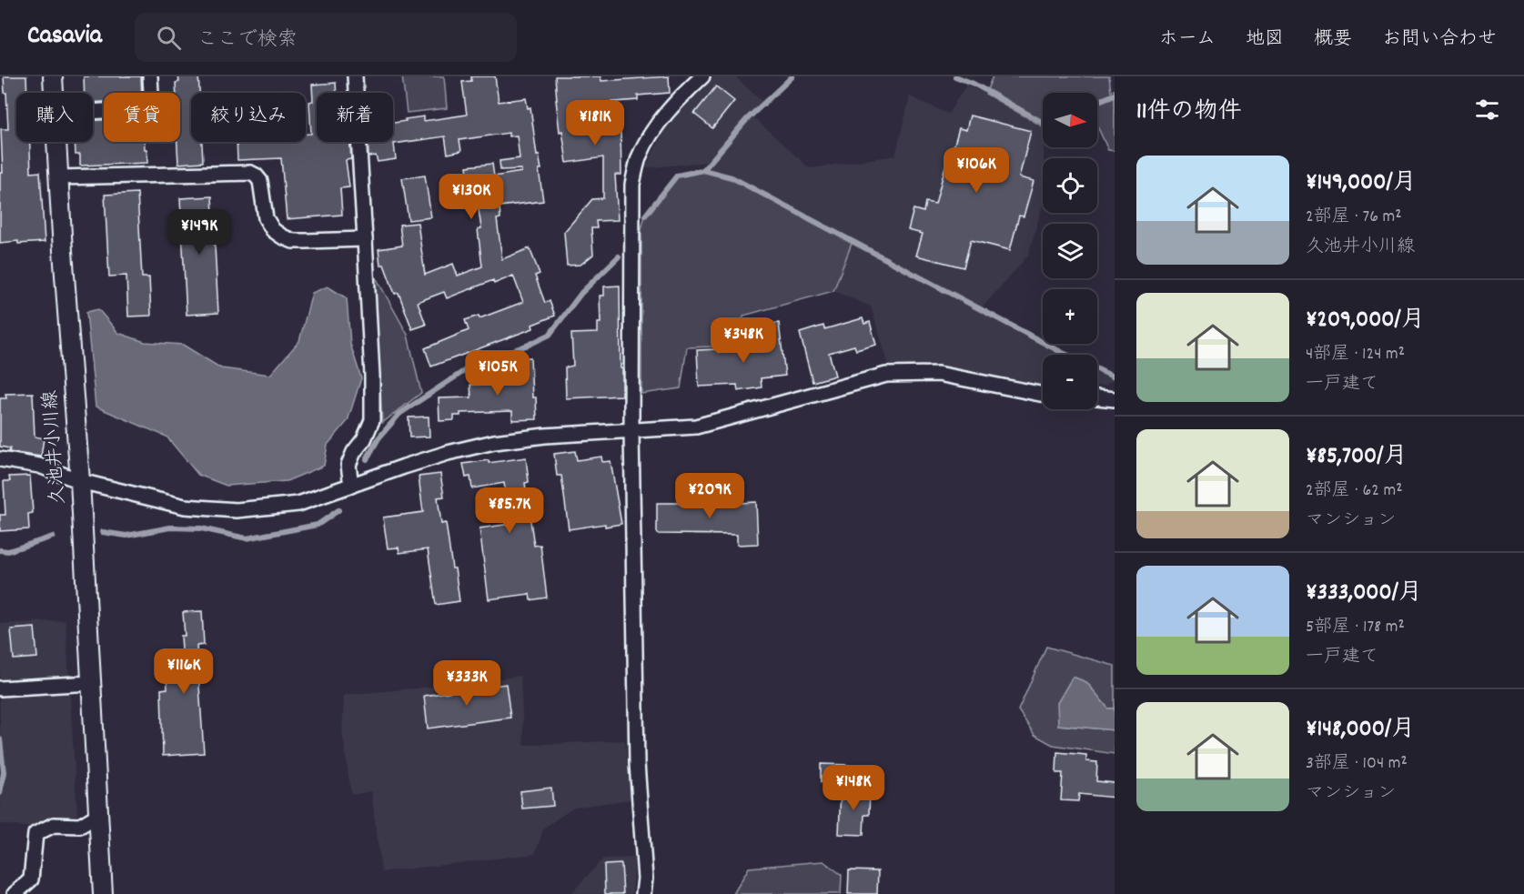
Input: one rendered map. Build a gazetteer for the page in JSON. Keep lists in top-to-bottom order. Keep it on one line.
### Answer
{"streets":{"street":["久池井小川線"]},"north":"right","page":{"header":"Casavia","search":"ここで検索","nav":["ホーム","地図","概要","お問い合わせ"],"heading":"11件の物件","map_buttons":["+","−"],"chip":["購入","賃貸","絞り込み","新着"],"price":["¥181K","¥106K","¥130K","¥149K","¥348K","¥105K","¥209K","¥85.7K","¥116K","¥333K","¥148K"],"list":[{"name":"¥149,000/月","note":"2部屋 · 76 m² · 久池井小川線"},{"name":"¥209,000/月","note":"4部屋 · 124 m² · 一戸建て"},{"name":"¥85,700/月","note":"2部屋 · 62 m² · マンション"},{"name":"¥333,000/月","note":"5部屋 · 178 m² · 一戸建て"},{"name":"¥148,000/月","note":"3部屋 · 104 m² · マンション"}]}}
